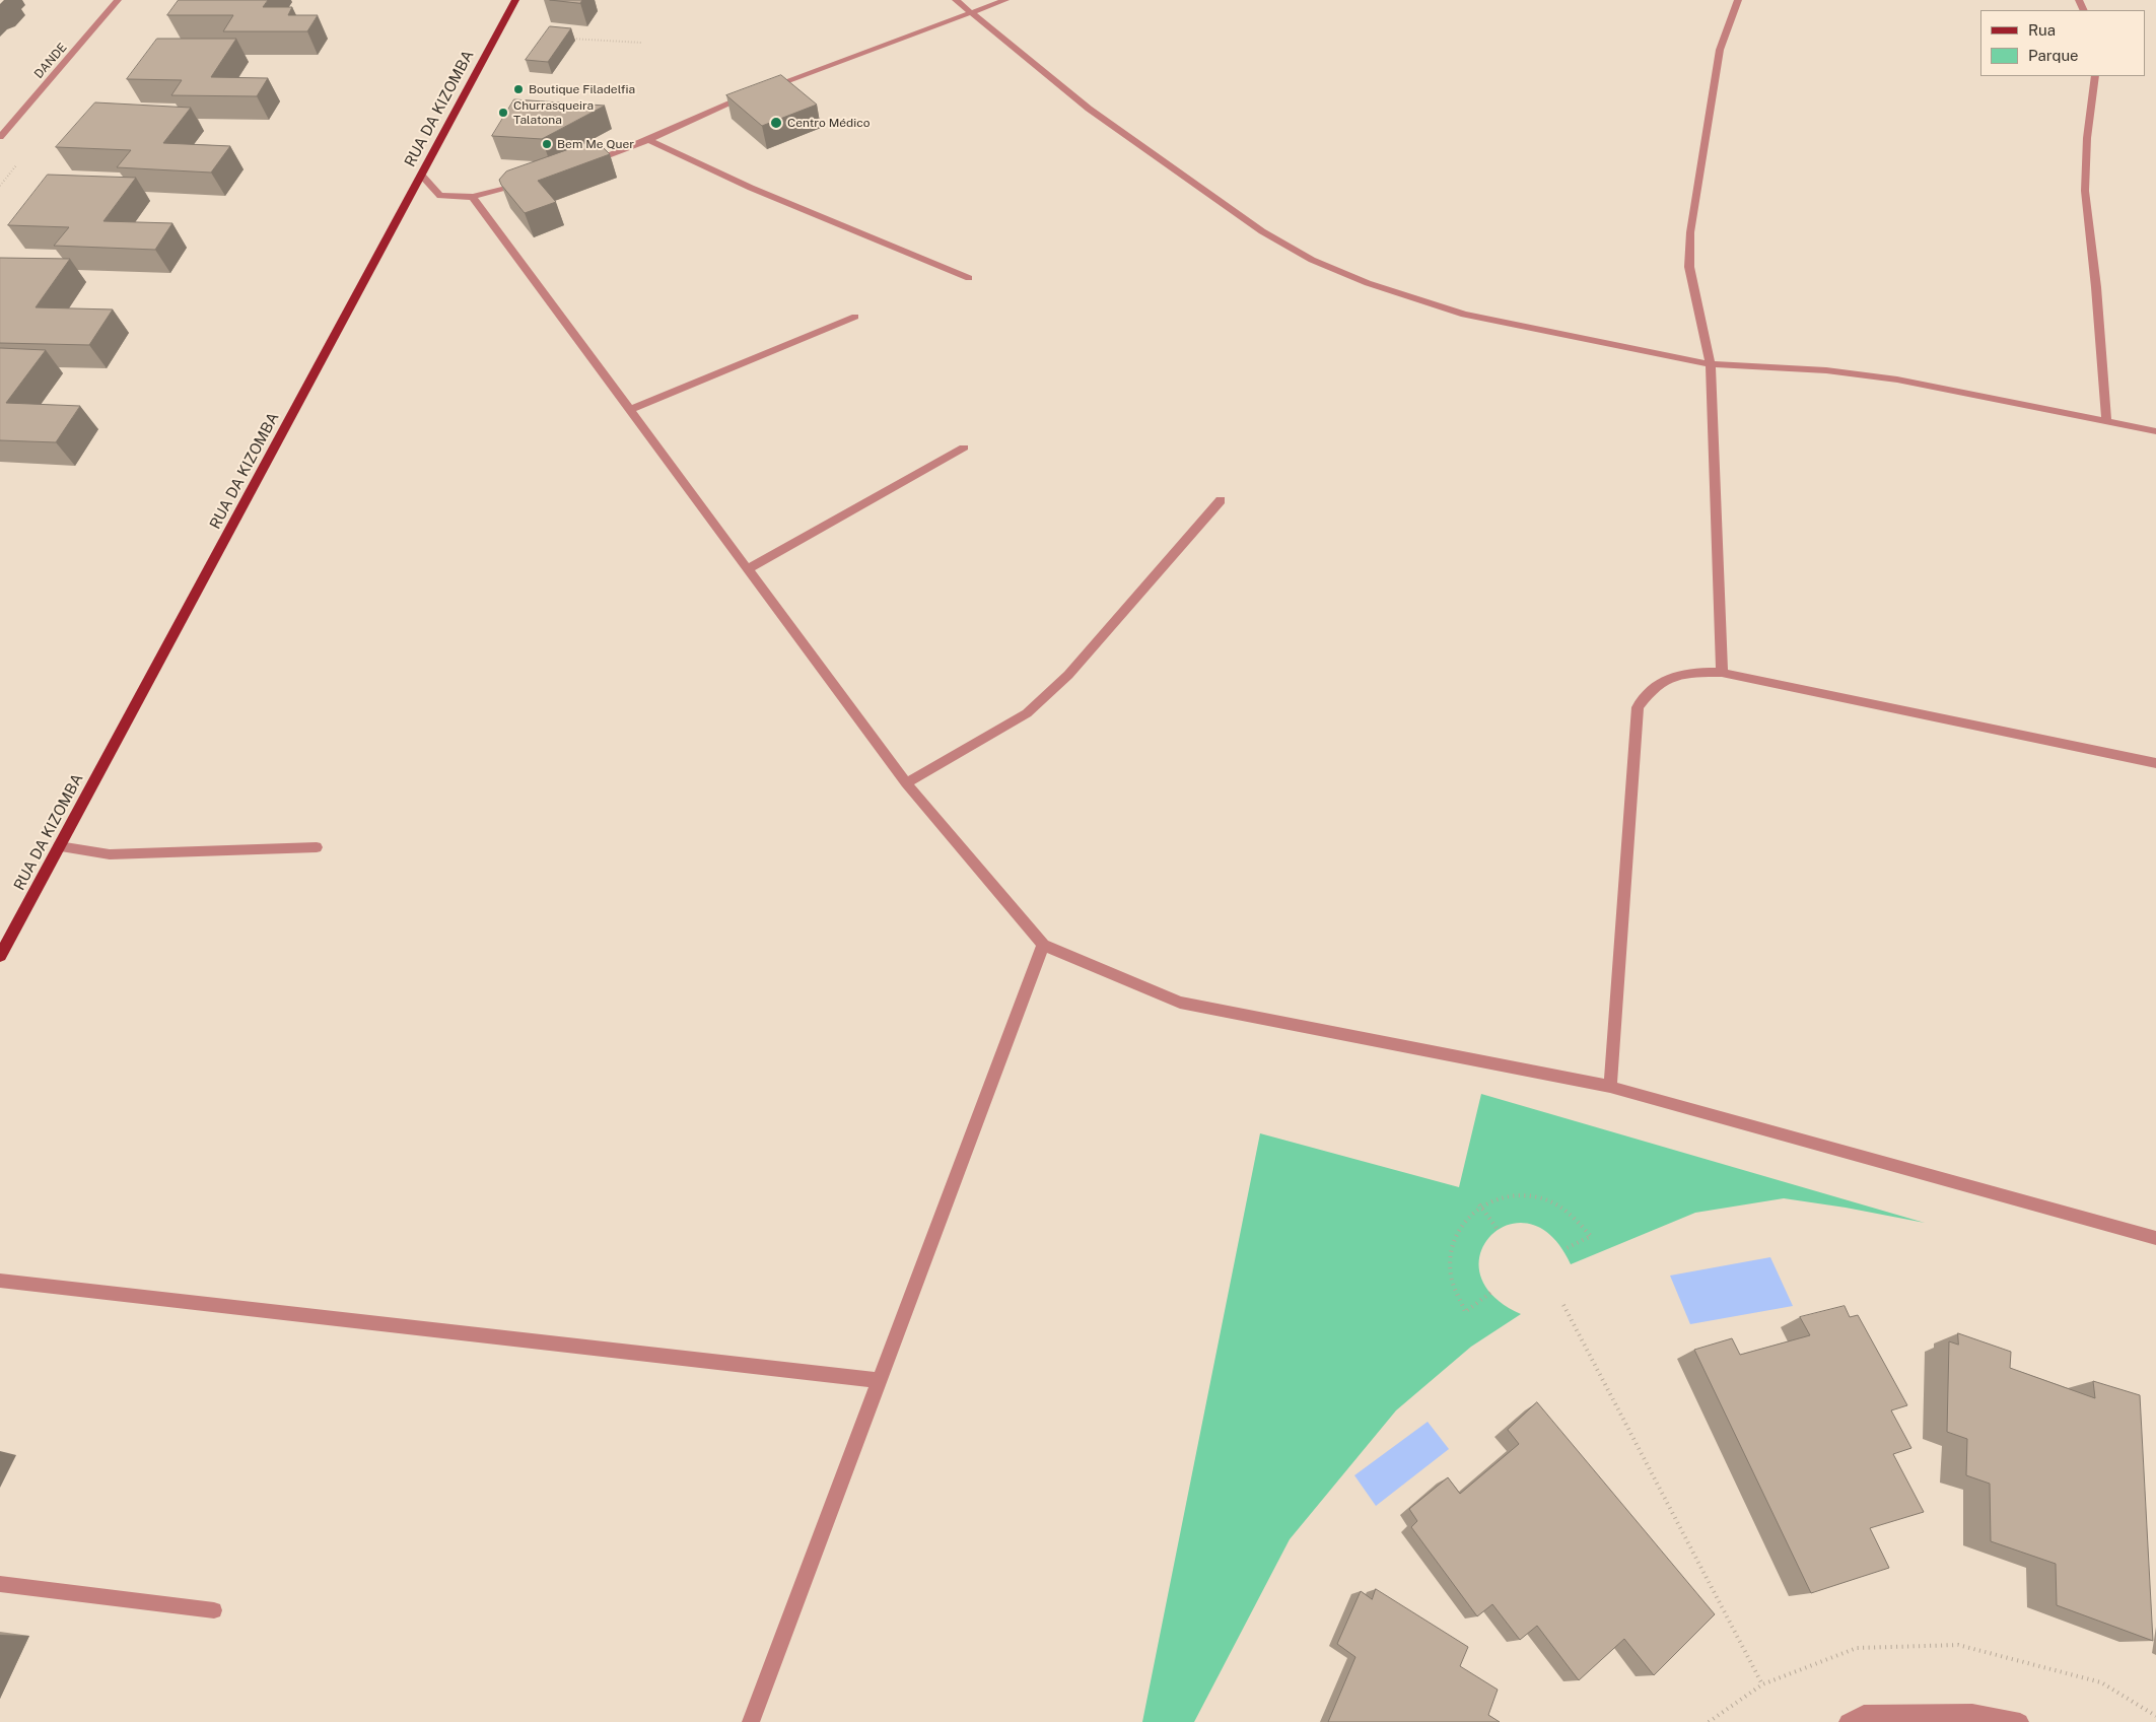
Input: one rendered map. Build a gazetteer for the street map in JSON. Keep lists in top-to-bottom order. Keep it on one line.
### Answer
{"streets":{"main road":["RUA DA KIZOMBA"],"street":["DANDE"]},"places":["Boutique Filadelfia","Churrasqueira Talatona","Centro Médico","Bem Me Quer"],"legend":["Rua","Parque"]}
